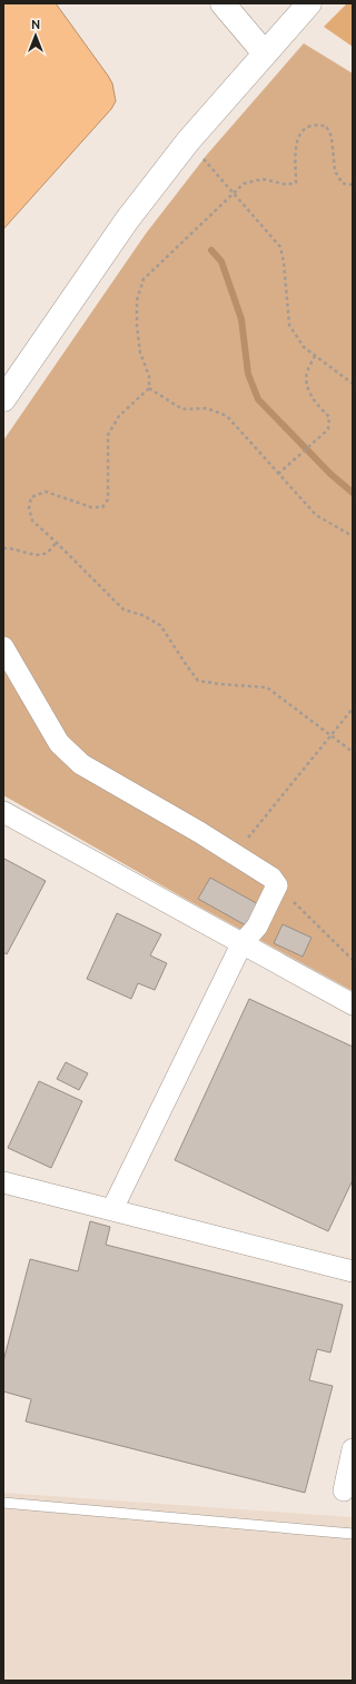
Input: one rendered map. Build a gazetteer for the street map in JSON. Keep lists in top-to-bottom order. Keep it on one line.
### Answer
{"north":"top"}
